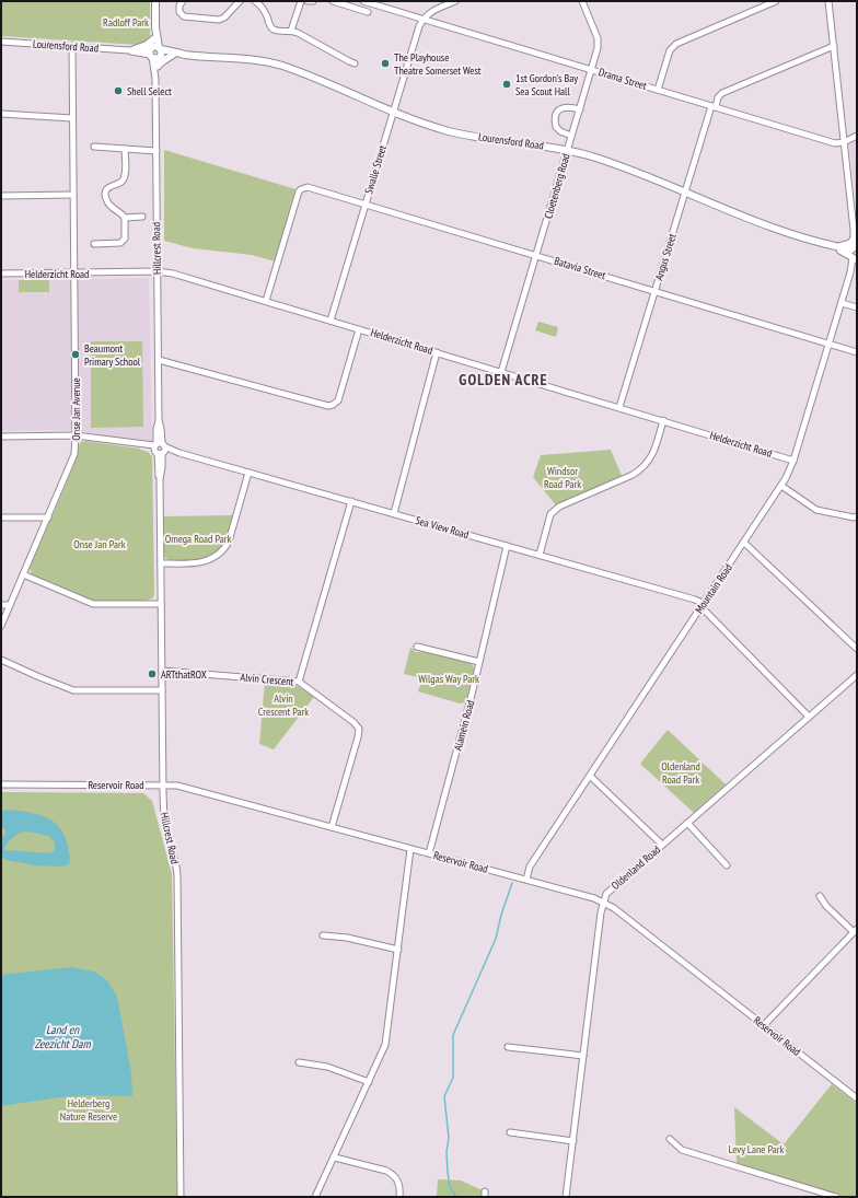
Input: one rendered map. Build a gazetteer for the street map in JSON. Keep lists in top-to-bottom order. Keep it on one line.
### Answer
{"streets":{"street":["Lourensford Road","Drama Street","Swalle Street","Cloetenberg Road","Hillcrest Road","Angus Street","Batavia Street","Helderzicht Road","Onse Jan Avenue","Sea View Road","Mountain Road","Alvin Crescent","Alamein Road","Reservoir Road","Oldenland Road"]},"crossings":[["Lourensford Road","Swalle Street"],["Lourensford Road","Cloetenberg Road"],["Lourensford Road","Hillcrest Road"],["Lourensford Road","Angus Street"],["Lourensford Road","Onse Jan Avenue"],["Lourensford Road","Mountain Road"],["Drama Street","Swalle Street"],["Drama Street","Cloetenberg Road"],["Drama Street","Angus Street"],["Drama Street","Mountain Road"],["Swalle Street","Batavia Street"],["Swalle Street","Helderzicht Road"],["Cloetenberg Road","Batavia Street"],["Cloetenberg Road","Helderzicht Road"],["Hillcrest Road","Helderzicht Road"],["Hillcrest Road","Sea View Road"],["Hillcrest Road","Alvin Crescent"],["Hillcrest Road","Reservoir Road"],["Angus Street","Batavia Street"],["Angus Street","Helderzicht Road"],["Angus Street","Mountain Road"],["Batavia Street","Helderzicht Road"],["Batavia Street","Mountain Road"],["Helderzicht Road","Onse Jan Avenue"],["Helderzicht Road","Mountain Road"],["Onse Jan Avenue","Sea View Road"],["Sea View Road","Mountain Road"],["Sea View Road","Alamein Road"],["Sea View Road","Oldenland Road"],["Mountain Road","Reservoir Road"],["Alvin Crescent","Reservoir Road"],["Alamein Road","Reservoir Road"],["Reservoir Road","Oldenland Road"]],"districts":["GOLDEN ACRE"],"water":["Land en Zeezicht Dam"],"parks":["Radloff Park","Windsor Road Park","Omega Road Park","Onse Jan Park","Wilgas Way Park","Alvin Crescent Park","Oldenland Road Park","Helderberg Nature Reserve","Levy Lane Park"],"places":["The Playhouse Theatre Somerset West","1st Gordon's Bay Sea Scout Hall","Shell Select","Beaumont Primary School","ARTthatROX"]}
